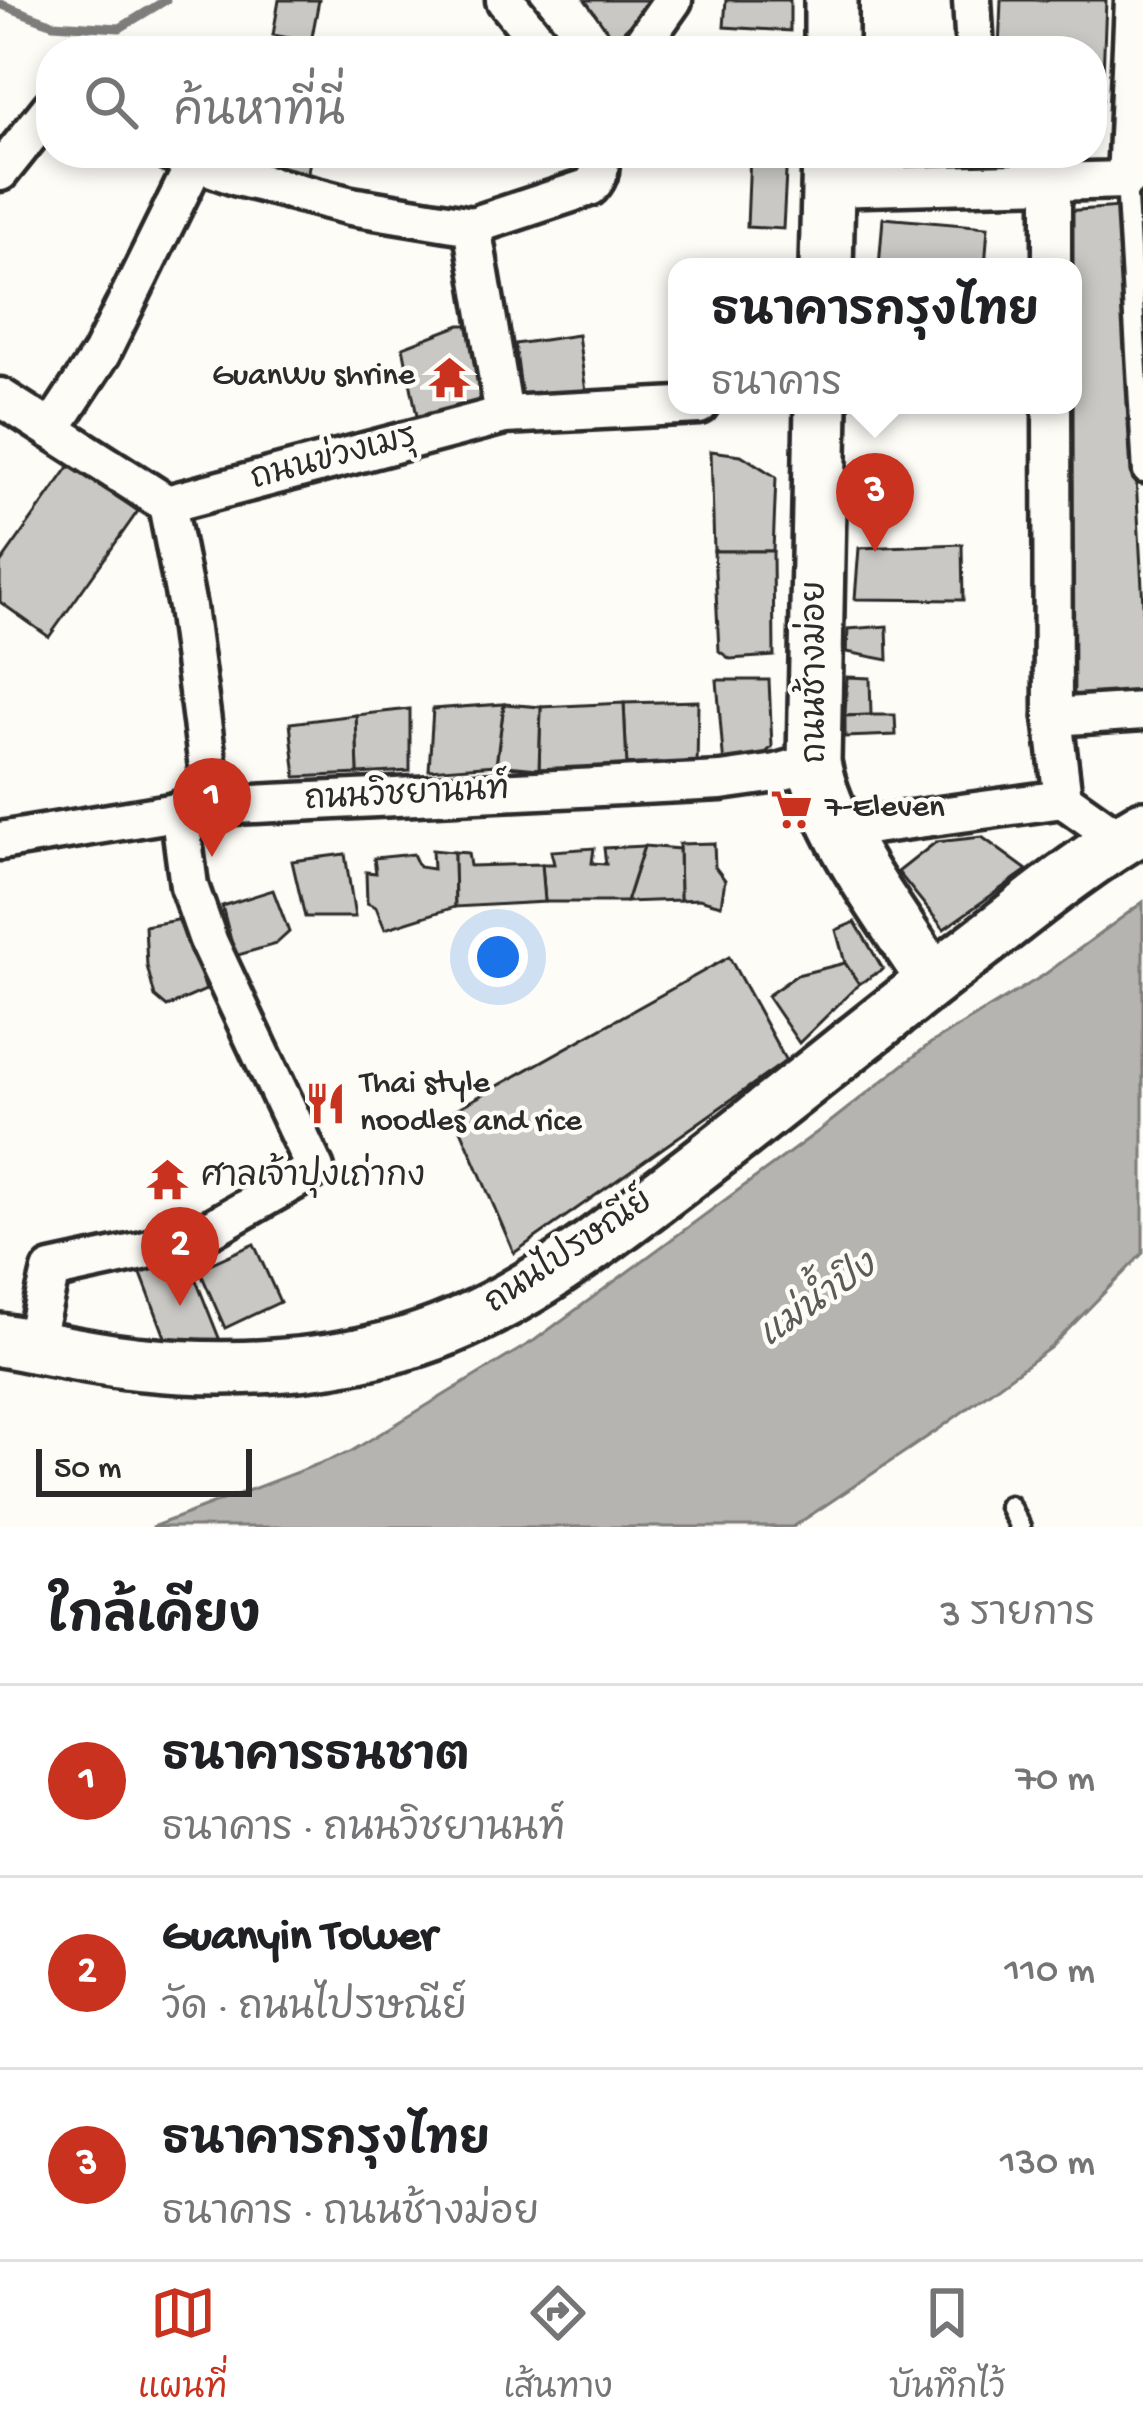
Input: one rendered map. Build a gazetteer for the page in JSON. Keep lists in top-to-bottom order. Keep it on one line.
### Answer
{"streets":{"street":["ถนนข่วงเมรุ","ถนนช้างม่อย","ถนนวิชยานนท์","ถนนไปรษณีย์"]},"crossings":[["ถนนช้างม่อย","ถนนวิชยานนท์"],["ถนนช้างม่อย","ถนนไปรษณีย์"]],"water":["แม่น้ำปิง"],"places":{"temple":["GuanWu shrine","ศาลเจ้าปุงเถ่ากง"],"supermarket":["7-Eleven"],"restaurant":["Thai style noodles and rice"]},"scale_bar":"50 m","page":{"search":"ค้นหาที่นี่","popup":["ธนาคารกรุงไทย","ธนาคาร"],"pins":["3","1","2"],"scale":"50 m","heading":["ใกล้เคียง","3 รายการ"],"list":[{"mark":"1","name":"ธนาคารธนชาต","note":"ธนาคาร · ถนนวิชยานนท์","value":"70 m"},{"mark":"2","name":"Guanyin Tower","note":"วัด · ถนนไปรษณีย์","value":"110 m"},{"mark":"3","name":"ธนาคารกรุงไทย","note":"ธนาคาร · ถนนช้างม่อย","value":"130 m"}],"nav":["แผนที่","เส้นทาง","บันทึกไว้"]}}
